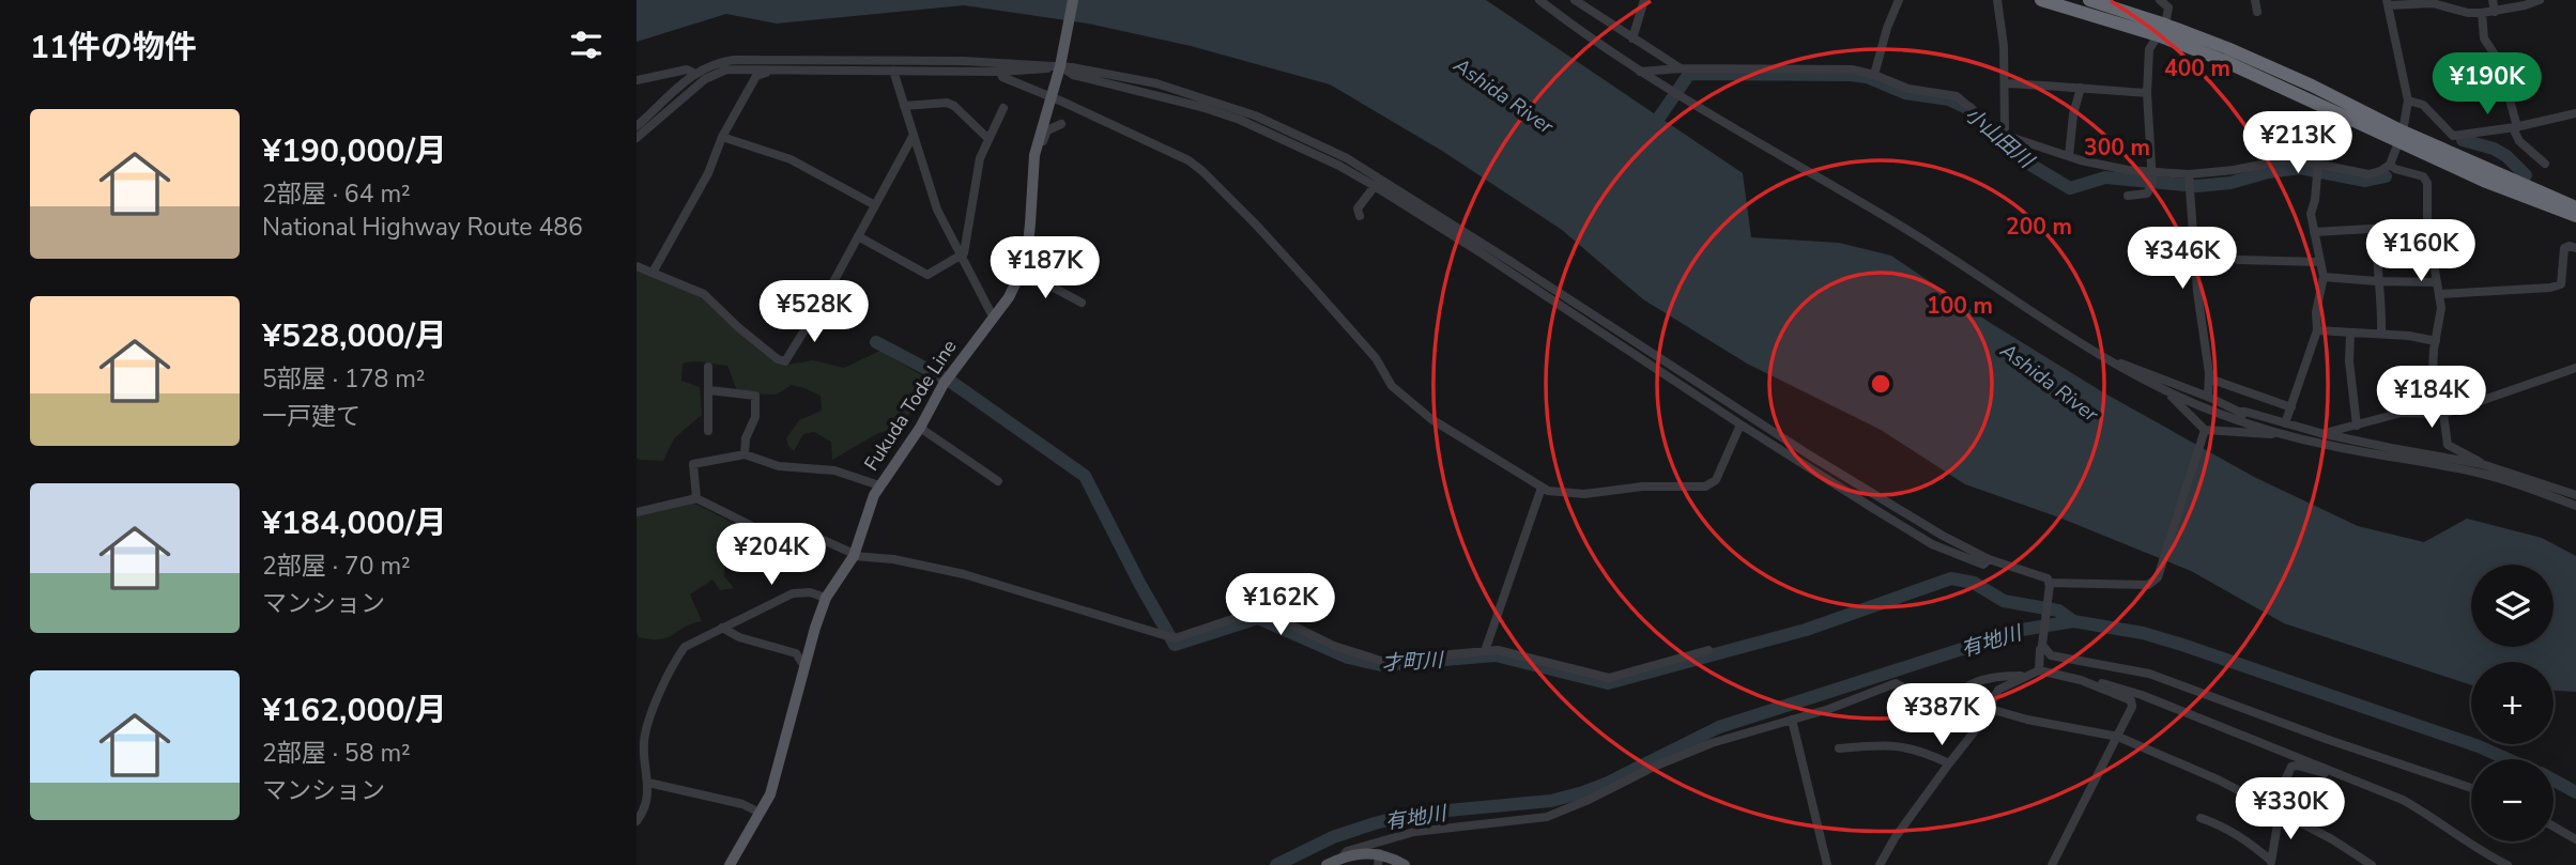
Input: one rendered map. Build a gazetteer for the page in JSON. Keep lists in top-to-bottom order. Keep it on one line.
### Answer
{"streets":{"main road":["Fukuda Tode Line"]},"water":["Ashida River","小山田川","有地川","才町川"],"page":{"heading":"11件の物件","price":["¥190K","¥213K","¥160K","¥346K","¥187K","¥528K","¥184K","¥204K","¥162K","¥387K","¥330K"],"list":[{"name":"¥190,000/月","note":"2部屋 · 64 m² · National Highway Route 486"},{"name":"¥528,000/月","note":"5部屋 · 178 m² · 一戸建て"},{"name":"¥184,000/月","note":"2部屋 · 70 m² · マンション"},{"name":"¥162,000/月","note":"2部屋 · 58 m² · マンション"}],"map_buttons":["+","−"]},"rings":["400 m","300 m","200 m","100 m"]}
